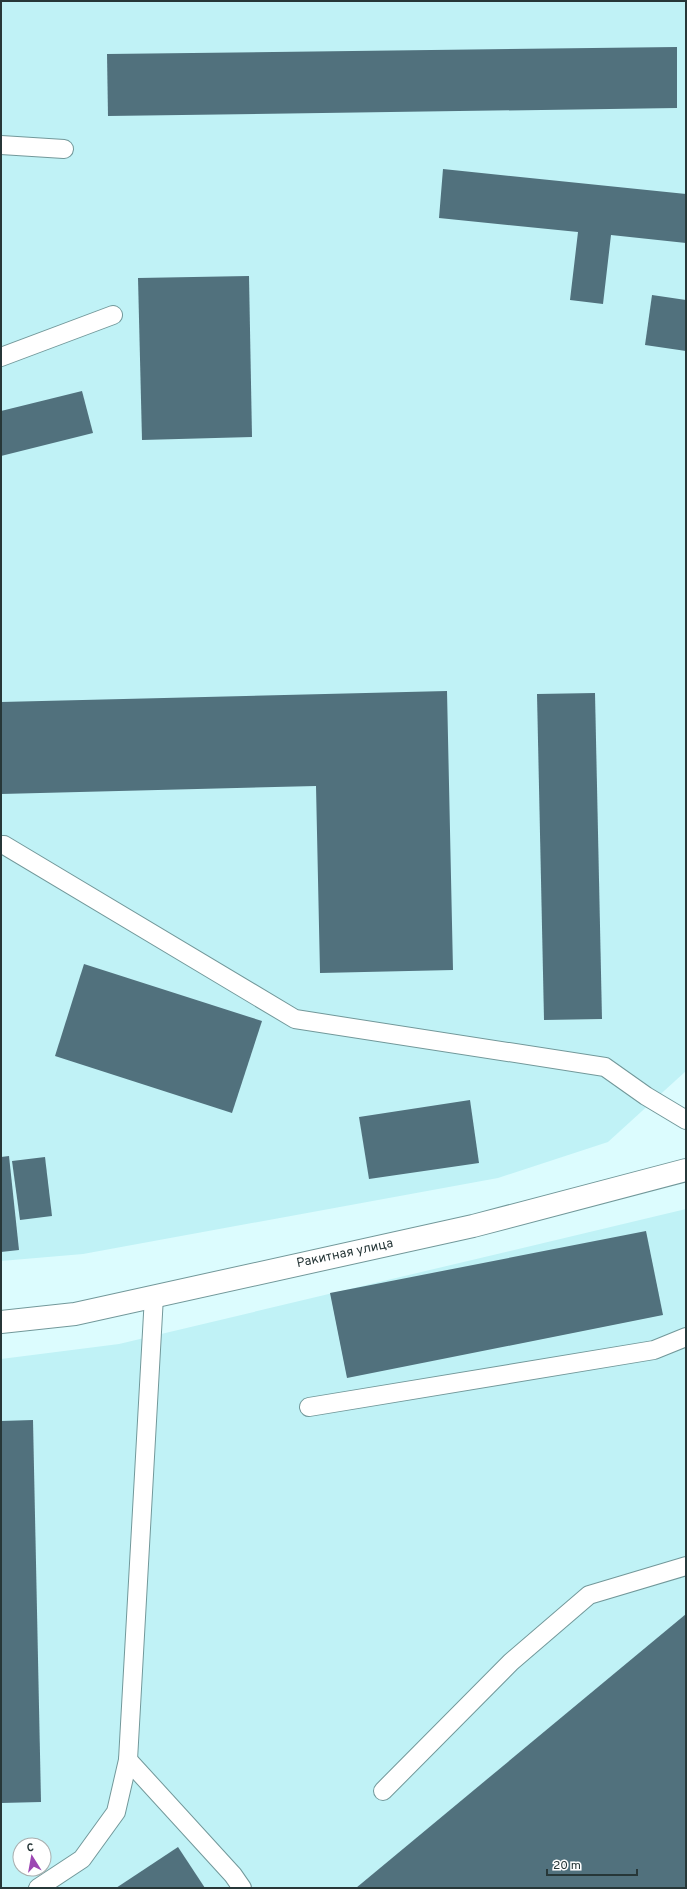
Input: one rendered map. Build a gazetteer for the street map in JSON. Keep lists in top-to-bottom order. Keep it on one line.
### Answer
{"streets":{"street":["Ракитная улица"]},"scale_bar":"20 m","north":"top"}
